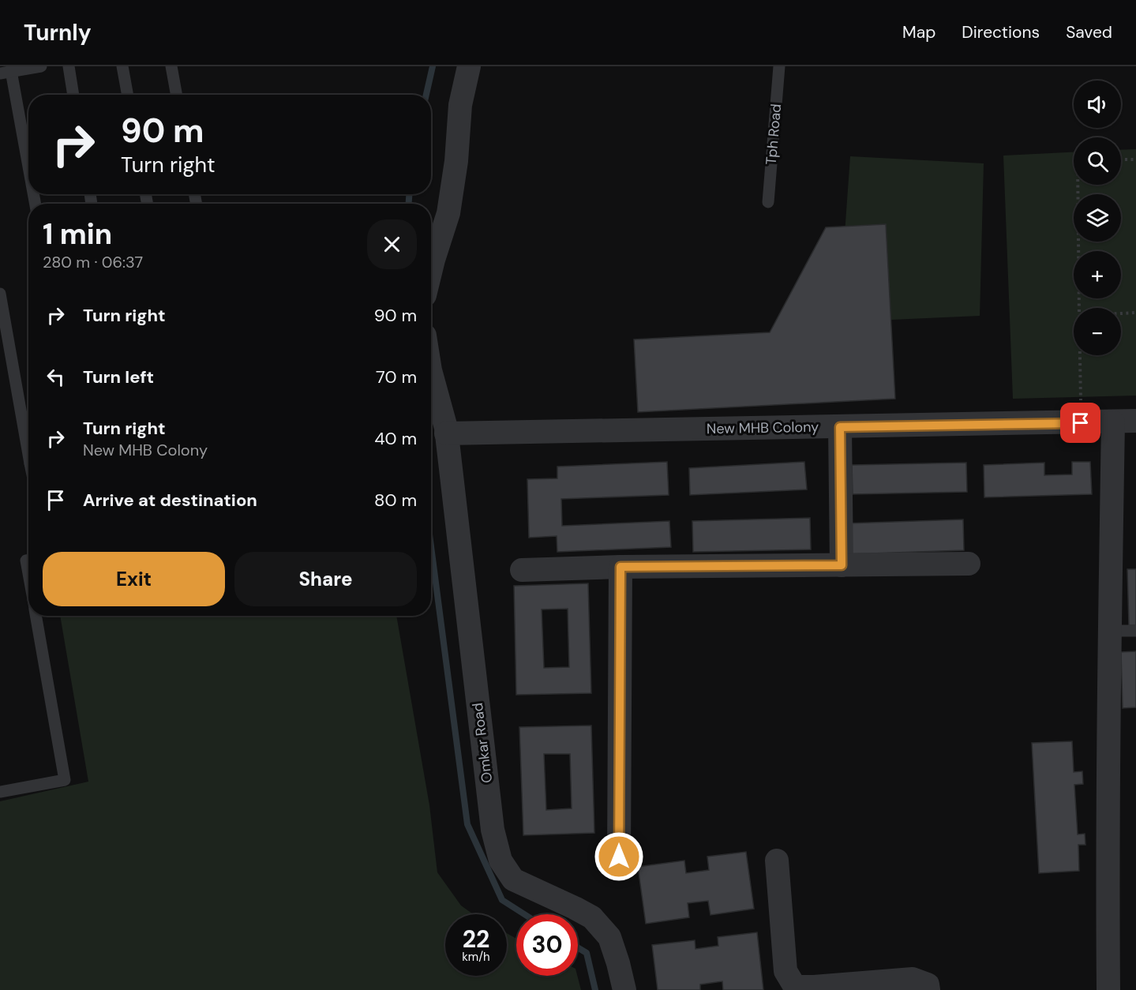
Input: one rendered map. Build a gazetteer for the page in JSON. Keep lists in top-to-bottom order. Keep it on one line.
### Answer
{"streets":{"street":["New MHB Colony","Omkar Road"],"lane":["Tph Road"]},"crossings":[["New MHB Colony","Omkar Road"]],"page":{"header":"Turnly","nav":["Map","Directions","Saved"],"map_buttons":["+","−"],"turn":["90 m","Turn right"],"heading":["1 min","280 m · 06:37"],"list":[{"name":"Turn right","value":"90 m"},{"name":"Turn left","value":"70 m"},{"name":"Turn right","note":"New MHB Colony","value":"40 m"},{"name":"Arrive at destination","value":"80 m"}],"buttons":["Exit","Share"],"speed":"22 km/h","limit":"30"}}
